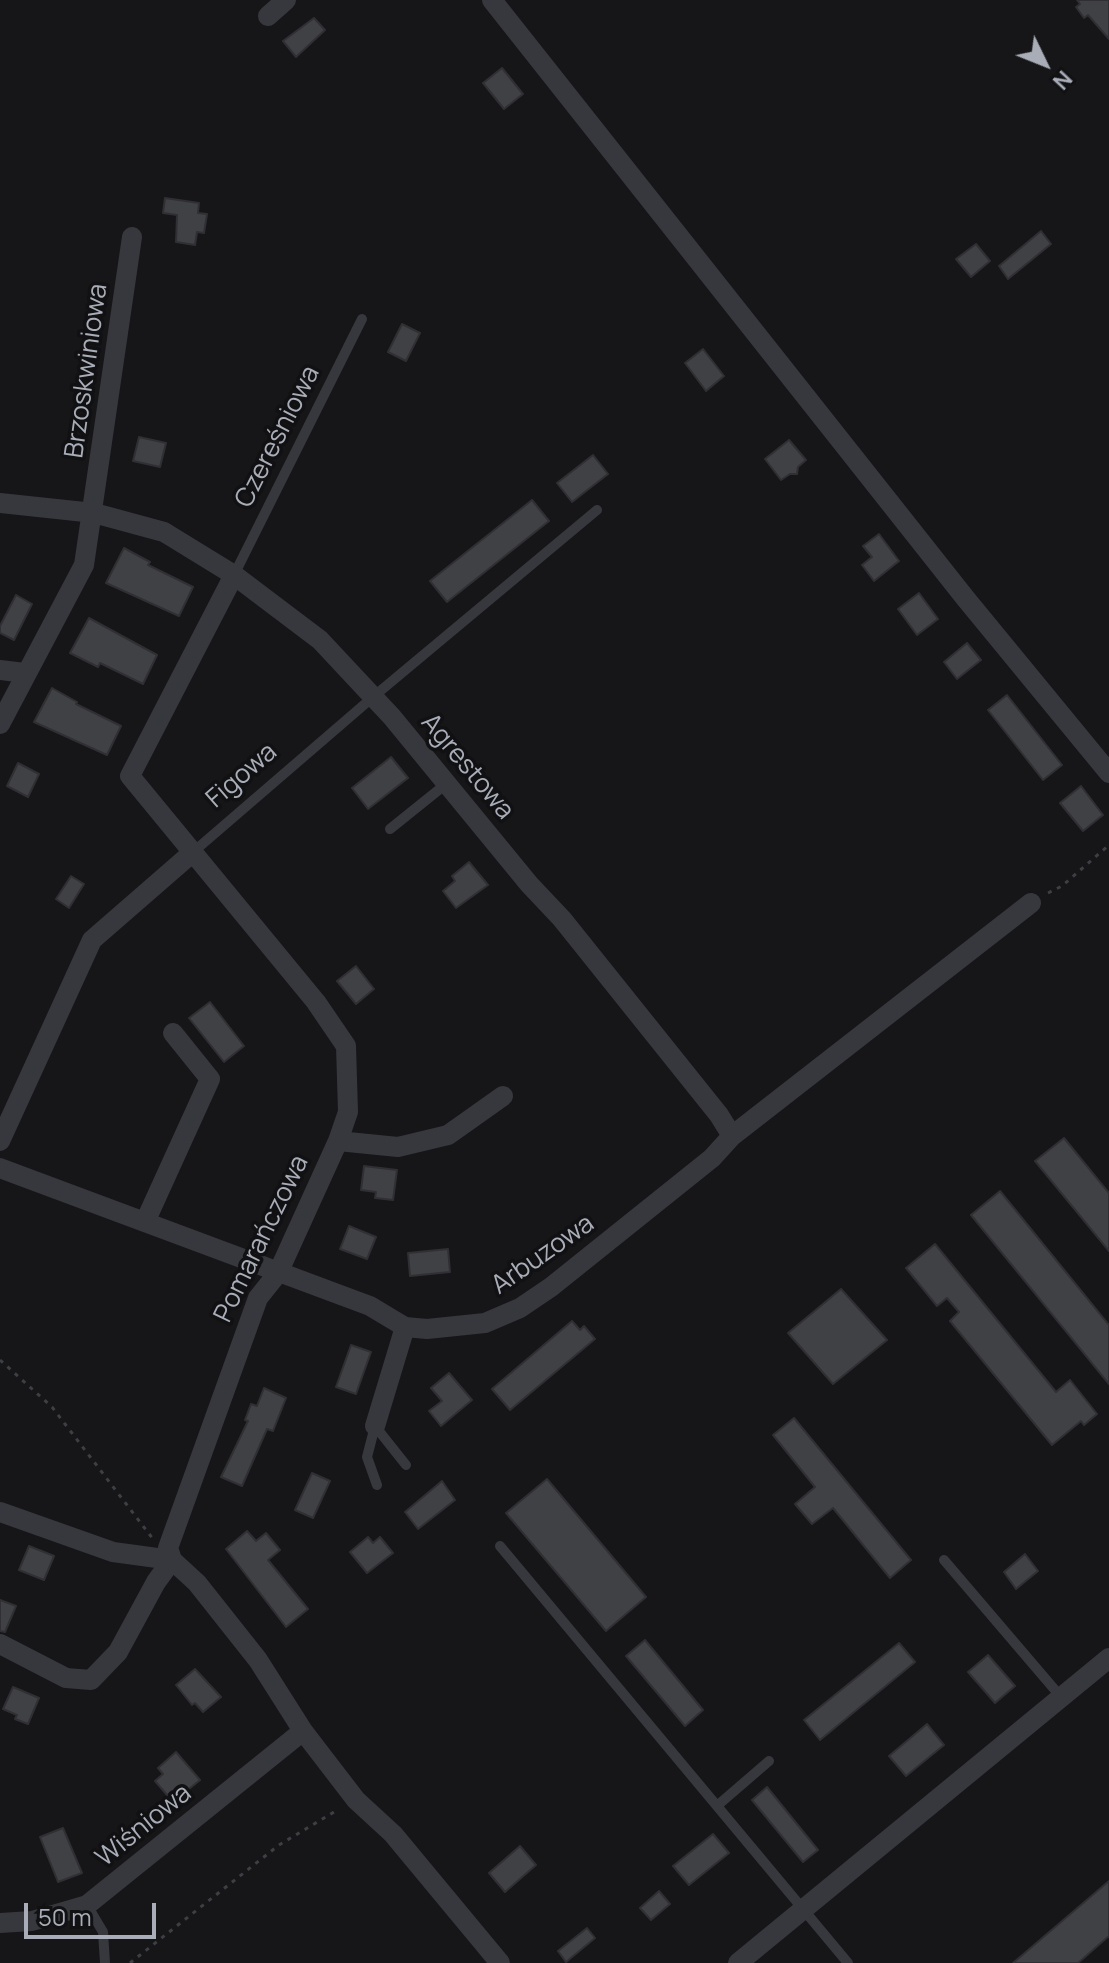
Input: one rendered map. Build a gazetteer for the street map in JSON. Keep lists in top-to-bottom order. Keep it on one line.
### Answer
{"streets":{"street":["Brzoskwiniowa","Agrestowa","Figowa","Pomarańczowa","Arbuzowa","Wiśniowa"],"lane":["Czereśniowa"]},"crossings":[["Brzoskwiniowa","Agrestowa"],["Czereśniowa","Agrestowa"],["Czereśniowa","Pomarańczowa"],["Agrestowa","Figowa"],["Agrestowa","Pomarańczowa"],["Agrestowa","Arbuzowa"],["Figowa","Pomarańczowa"]],"scale_bar":"50 m","north":"bottom right"}
